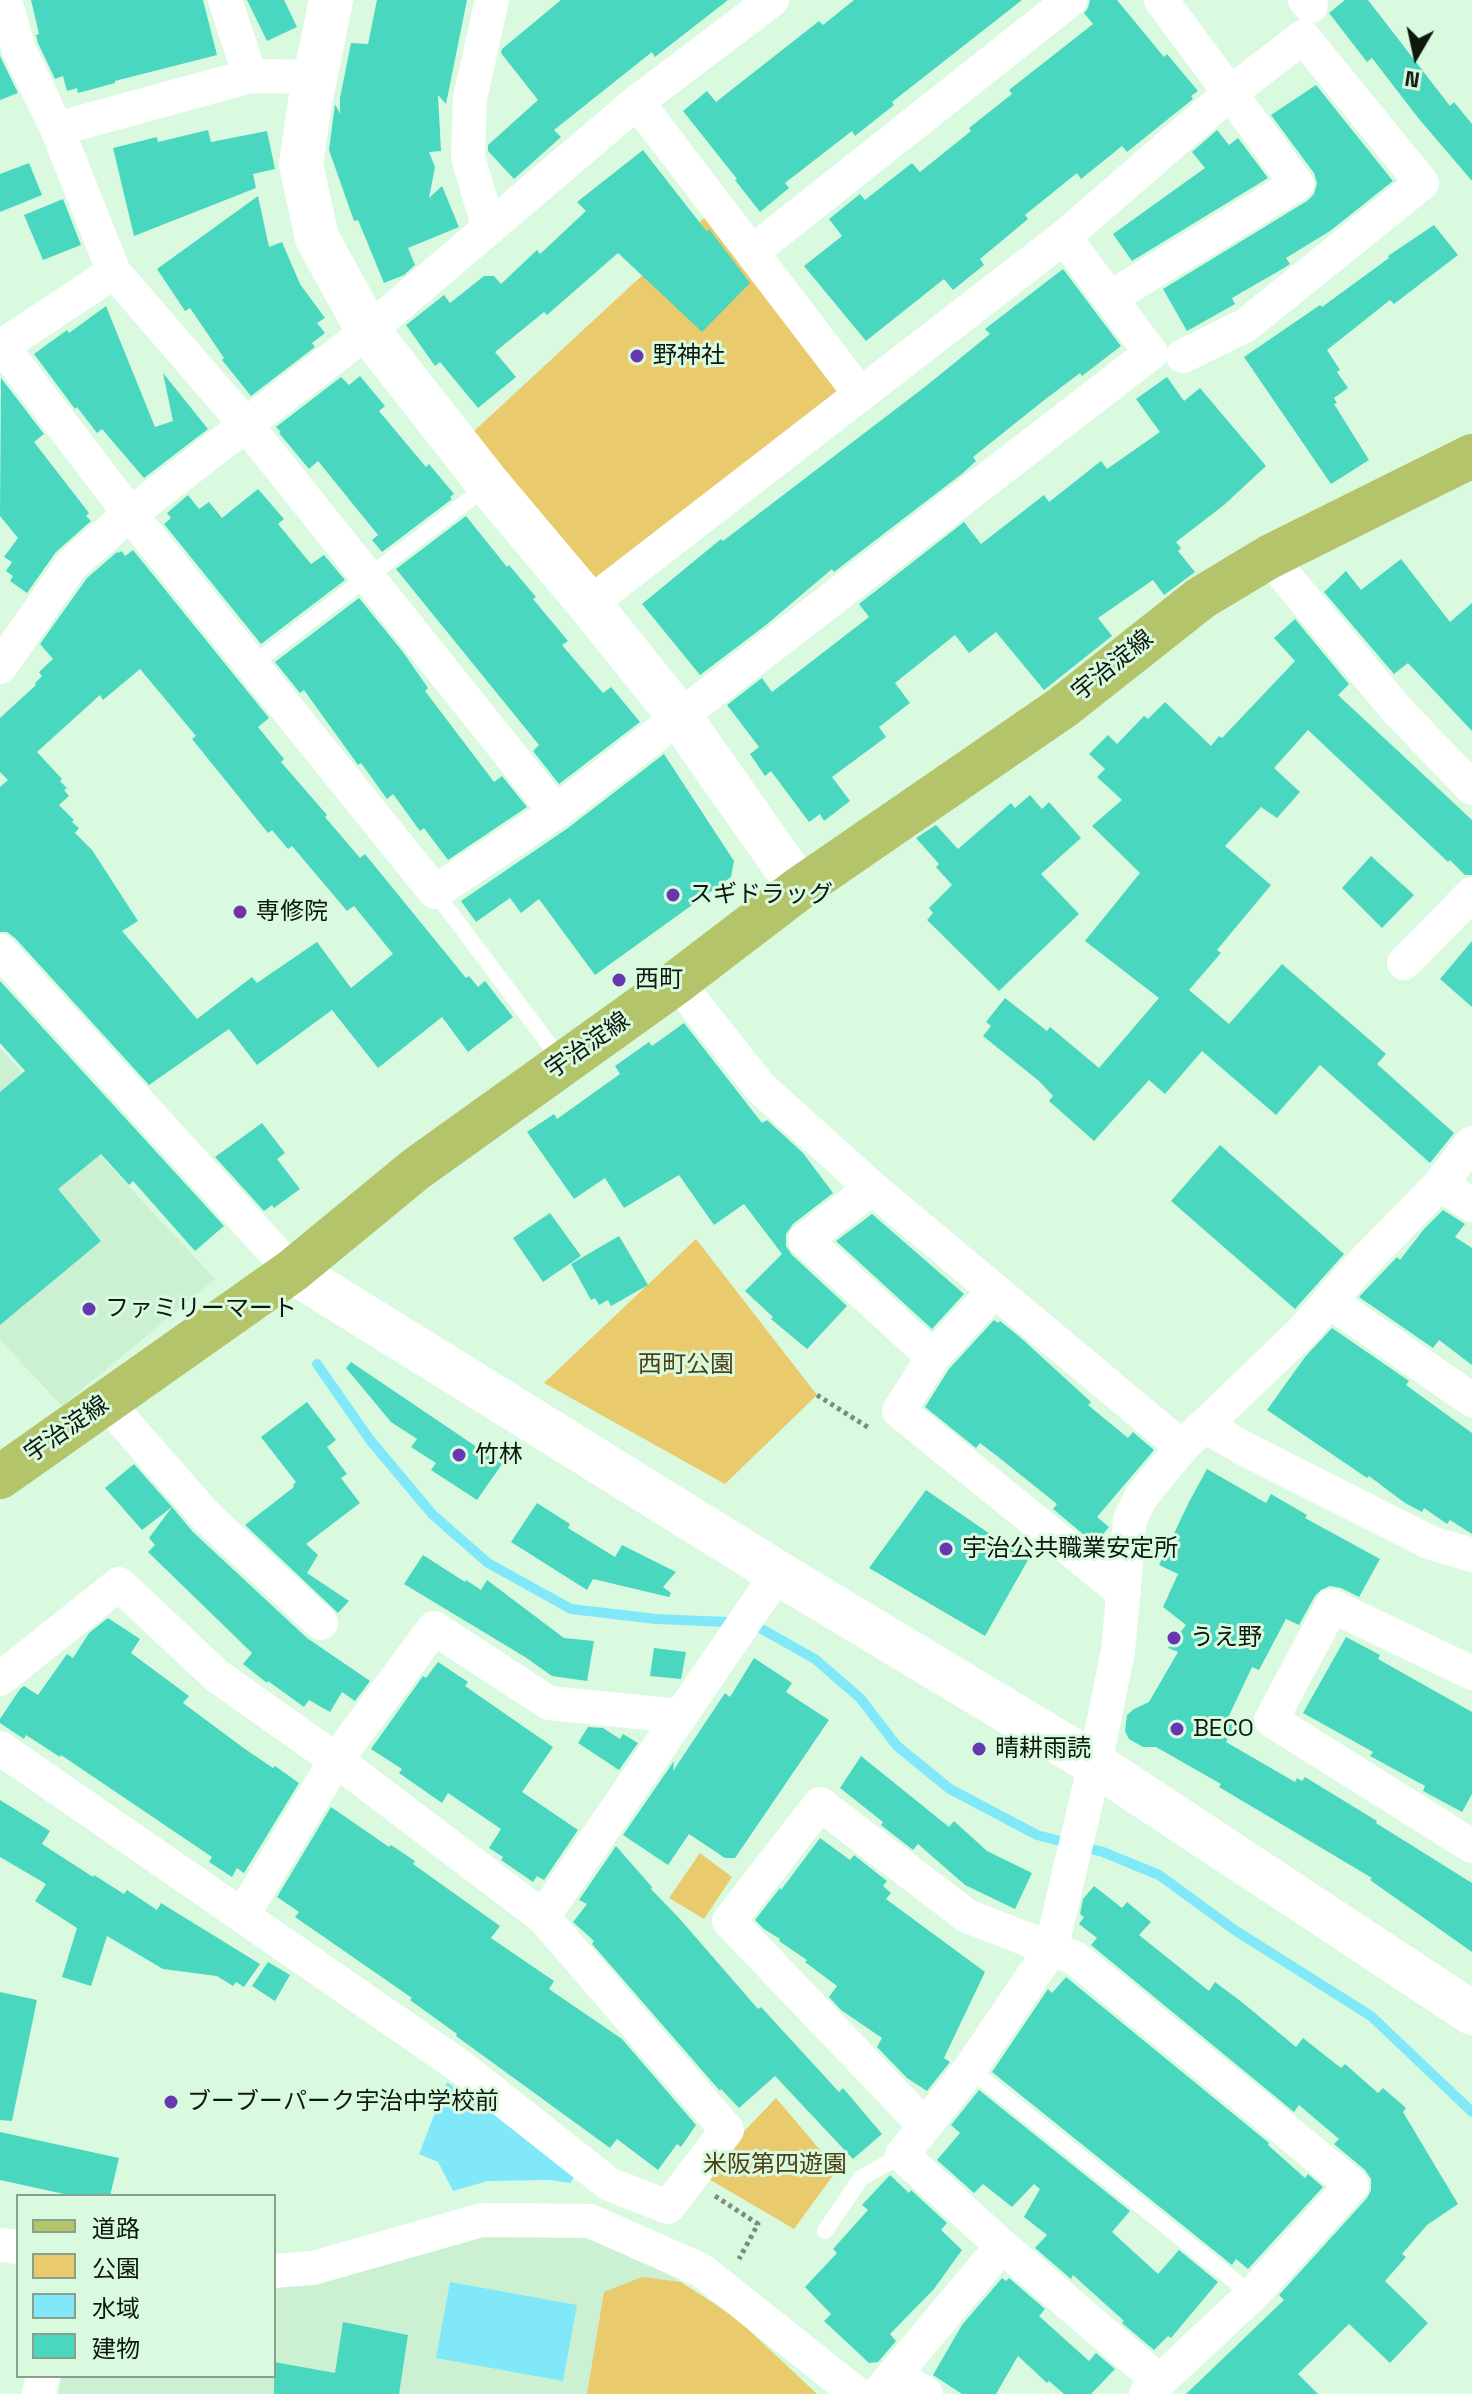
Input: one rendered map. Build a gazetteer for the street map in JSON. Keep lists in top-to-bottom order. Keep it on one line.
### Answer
{"streets":{"main road":["宇治淀線"]},"parks":["西町公園","米阪第四遊園"],"places":["野神社","スギドラッグ","専修院","西町","ファミリーマート","竹林","宇治公共職業安定所","うえ野","BECO","晴耕雨読","ブーブーパーク宇治中学校前"],"legend":["道路","公園","水域","建物"],"north":"bottom"}
